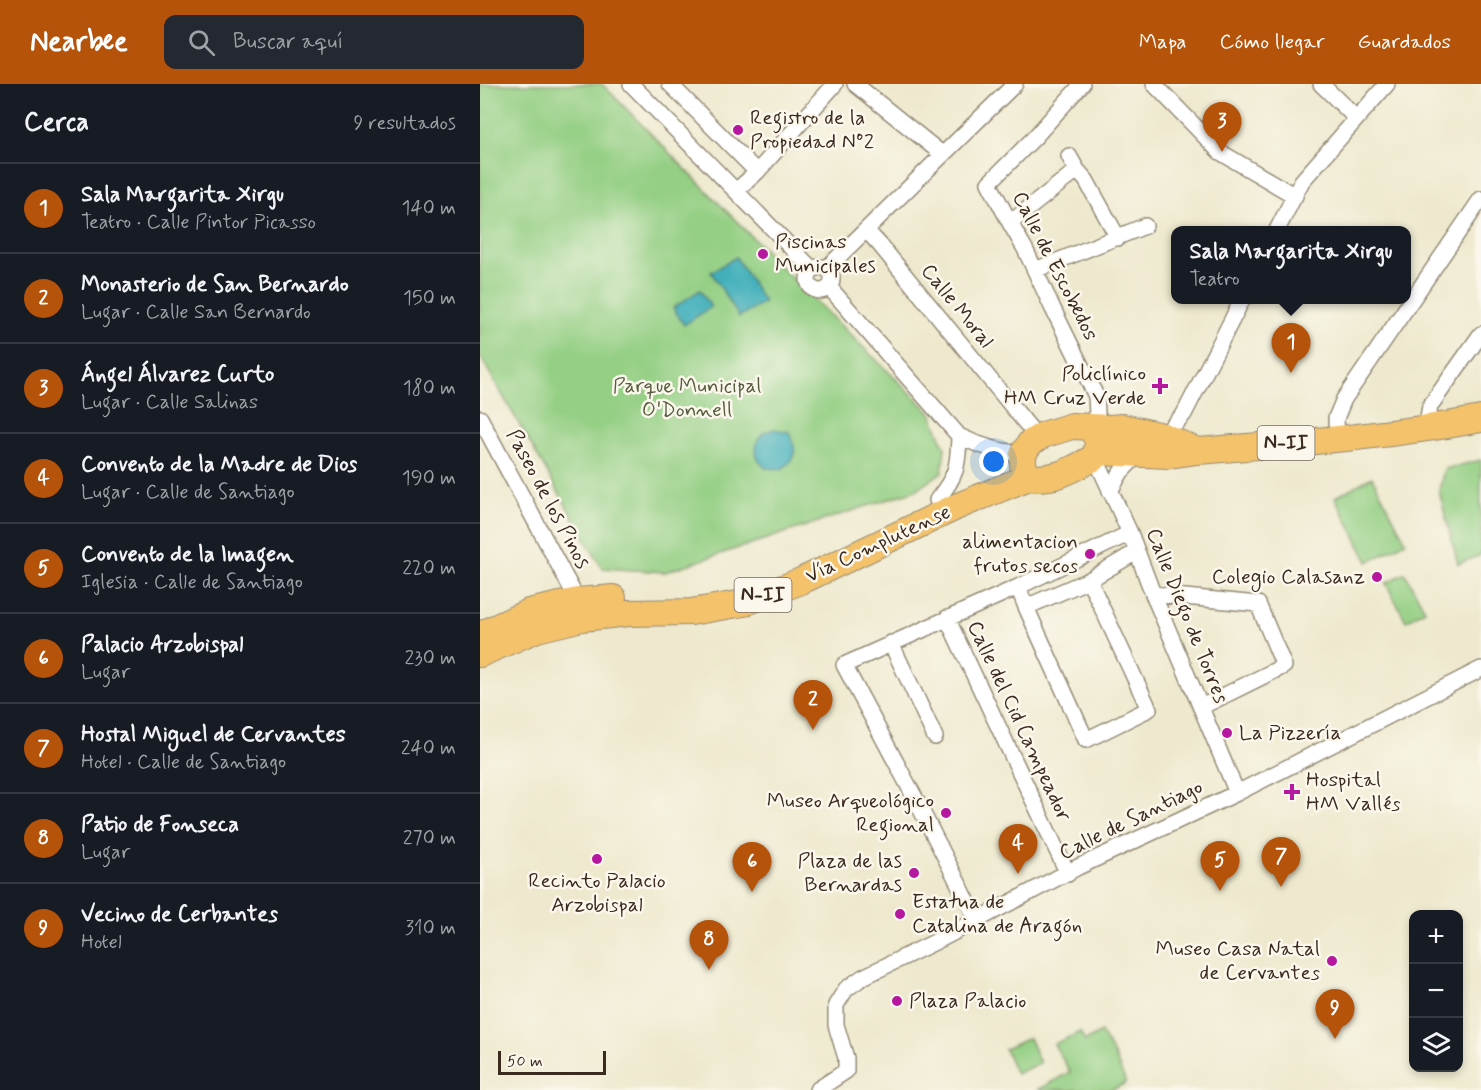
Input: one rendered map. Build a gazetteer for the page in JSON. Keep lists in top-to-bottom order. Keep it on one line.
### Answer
{"streets":{"main road":["N-II","Vía Complutense"],"street":["Calle de Escobedos","Calle Moral","Paseo de los Pinos","Calle Diego de Torres","Calle del Cid Campeador","Calle de Santiago"]},"crossings":[["Calle de Escobedos","N-II"],["Calle Moral","Vía Complutense"],["N-II","Calle Diego de Torres"],["Paseo de los Pinos","Vía Complutense"],["Calle Diego de Torres","Calle de Santiago"],["Calle del Cid Campeador","Calle de Santiago"]],"parks":["Parque Municipal O'Donnell"],"places":{"other":["Registro de la Propiedad Nº2","Piscinas Municipales","alimentacion frutos secos","Colegio Calasanz","La Pizzería","Museo Arqueológico Regional","Recinto Palacio Arzobispal","Plaza de las Bernardas","Estatua de Catalina de Aragón","Museo Casa Natal de Cervantes","Plaza Palacio"],"health":["Policlínico HM Cruz Verde","Hospital HM Vallés"]},"scale_bar":"50 m","page":{"header":"Nearbee","search":"Buscar aquí","nav":["Mapa","Cómo llegar","Guardados"],"heading":["Cerca","9 resultados"],"pins":["3","1","2","4","7","5","6","8","9"],"list":[{"mark":"1","name":"Sala Margarita Xirgu","note":"Teatro · Calle Pintor Picasso","value":"140 m"},{"mark":"2","name":"Monasterio de San Bernardo","note":"Lugar · Calle San Bernardo","value":"150 m"},{"mark":"3","name":"Ángel Álvarez Curto","note":"Lugar · Calle Salinas","value":"180 m"},{"mark":"4","name":"Convento de la Madre de Dios","note":"Lugar · Calle de Santiago","value":"190 m"},{"mark":"5","name":"Convento de la Imagen","note":"Iglesia · Calle de Santiago","value":"220 m"},{"mark":"6","name":"Palacio Arzobispal","note":"Lugar","value":"230 m"},{"mark":"7","name":"Hostal Miguel de Cervantes","note":"Hotel · Calle de Santiago","value":"240 m"},{"mark":"8","name":"Patio de Fonseca","note":"Lugar","value":"270 m"},{"mark":"9","name":"Vecino de Cerbantes","note":"Hotel","value":"310 m"}],"popup":["Sala Margarita Xirgu","Teatro"],"map_buttons":["+","−"],"scale":"50 m"}}
